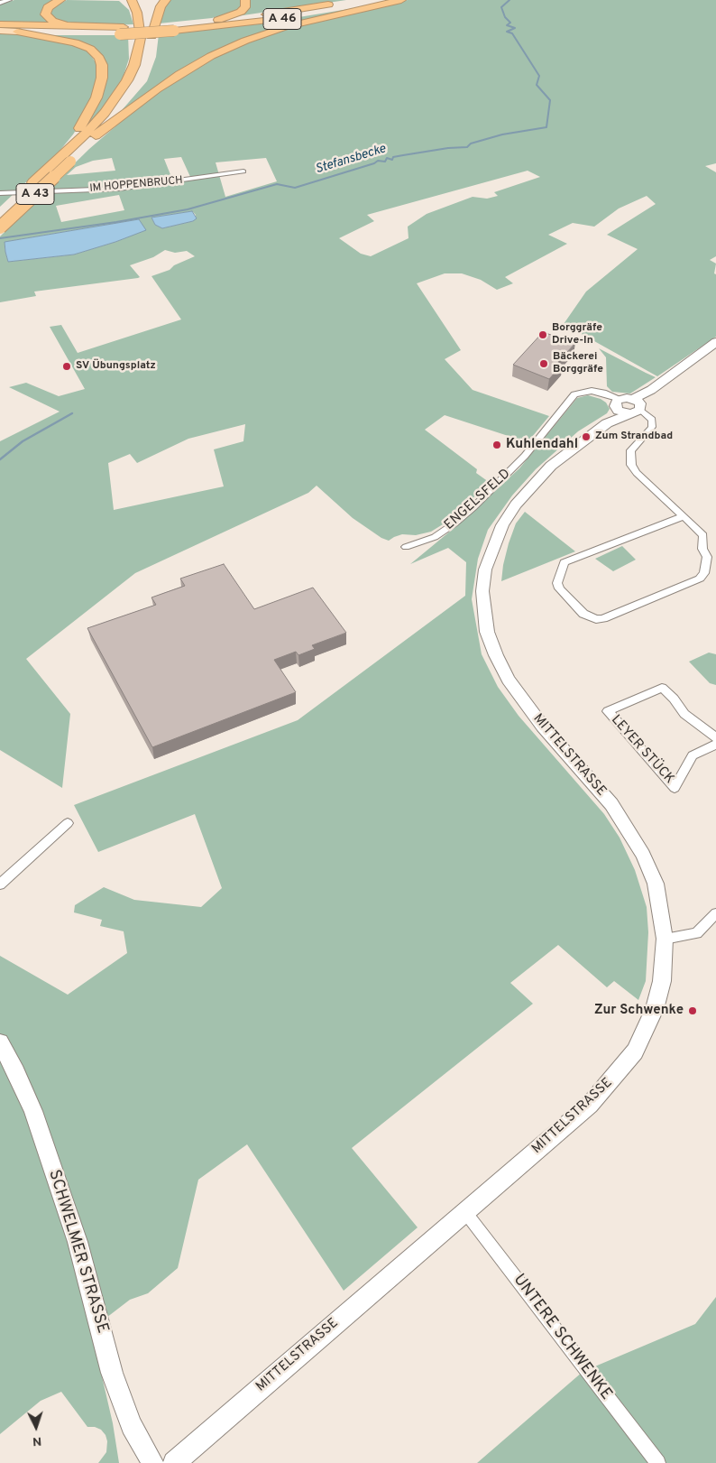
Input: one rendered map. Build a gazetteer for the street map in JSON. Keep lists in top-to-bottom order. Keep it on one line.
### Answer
{"streets":{"highway":["A 46","A 43"],"main road":["MITTELSTRASSE","SCHWELMER STRASSE"],"street":["IM HOPPENBRUCH","ENGELSFELD","LEYER STÜCK","UNTERE SCHWENKE"]},"crossings":[["ENGELSFELD","MITTELSTRASSE"],["MITTELSTRASSE","UNTERE SCHWENKE"]],"water":["Stefansbecke"],"places":["Borggräfe Drive-In","Bäckerei Borggräfe","SV Übungsplatz","Zum Strandbad","Kuhlendahl","Zur Schwenke"],"north":"bottom"}
